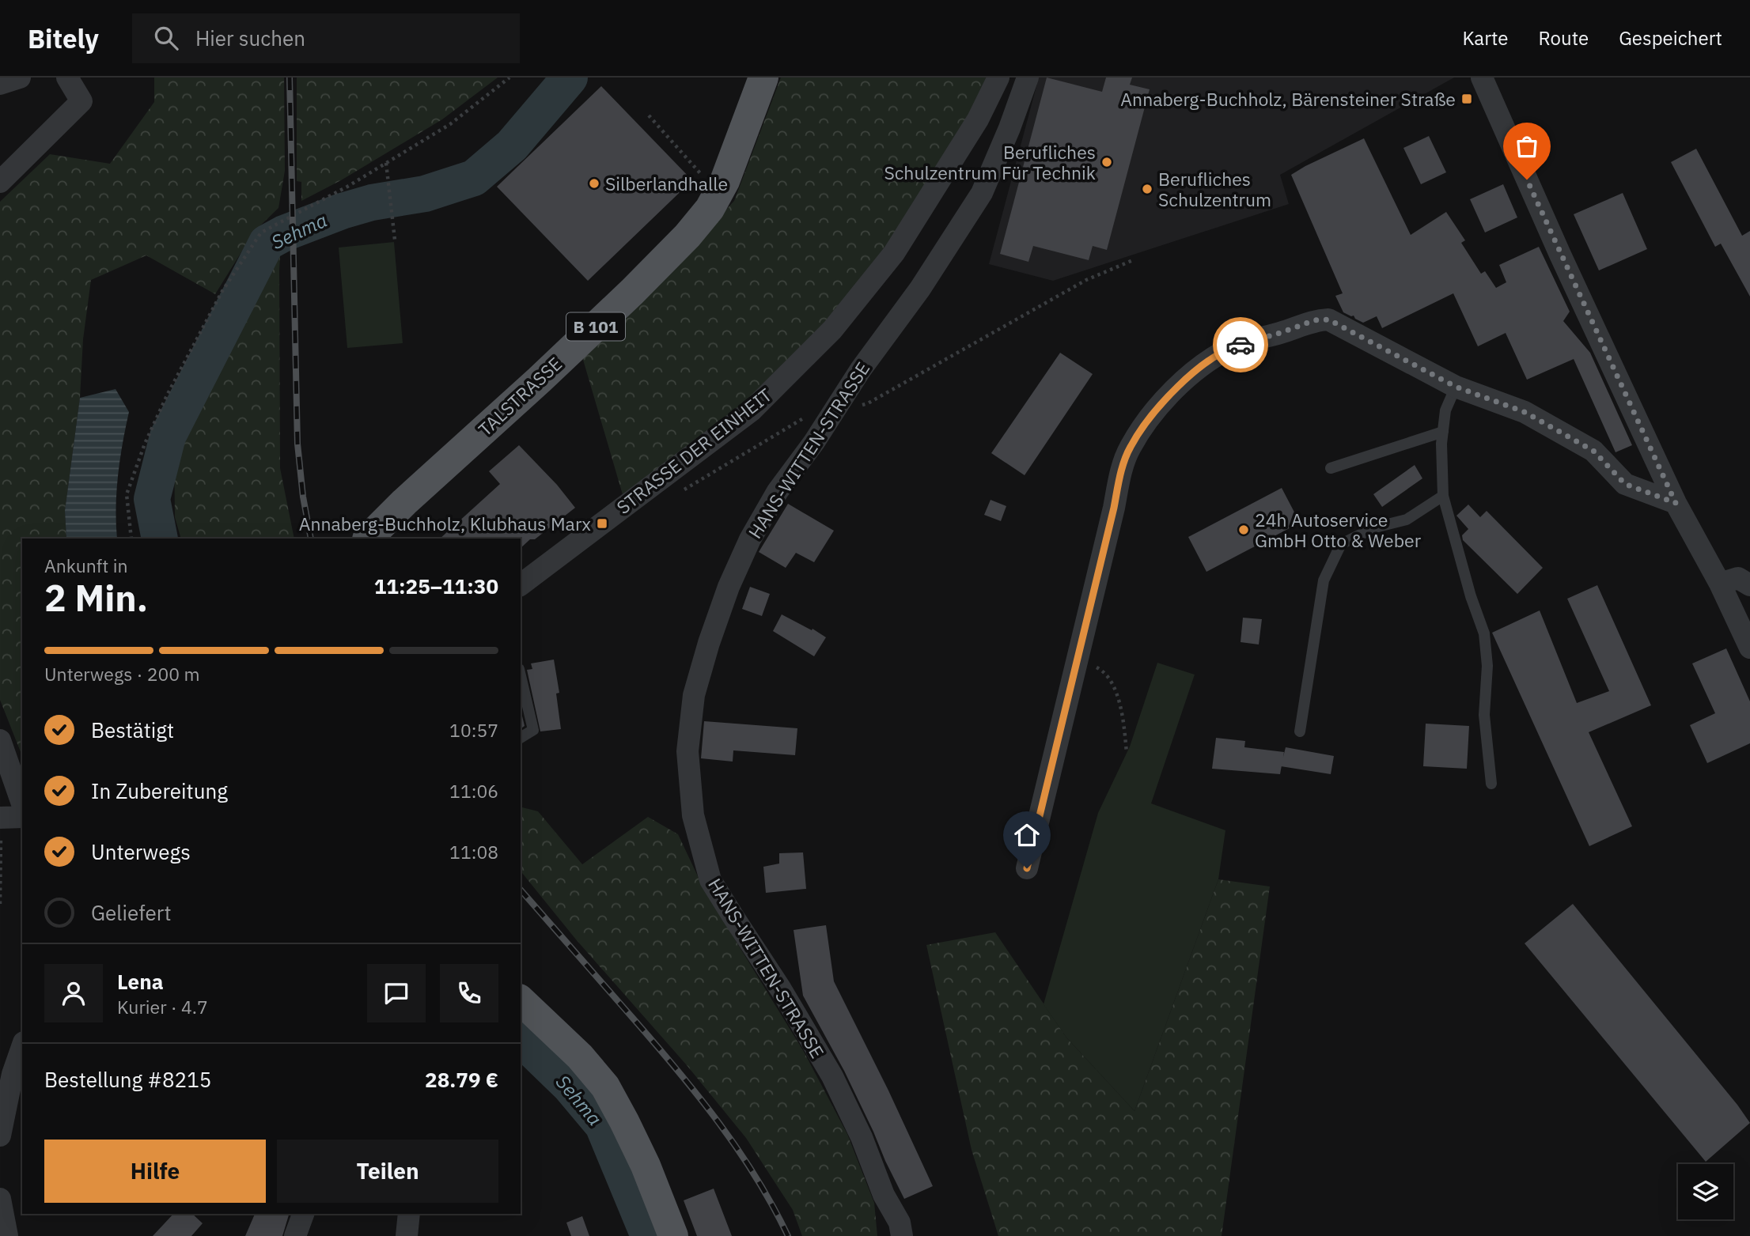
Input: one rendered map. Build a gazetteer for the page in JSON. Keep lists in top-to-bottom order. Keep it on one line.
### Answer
{"streets":{"main road":["B 101","TALSTRASSE"],"street":["HANS-WITTEN-STRASSE","STRASSE DER EINHEIT"]},"water":["Sehma"],"places":{"transit":["Annaberg-Buchholz, Bärensteiner Straße","Annaberg-Buchholz, Klubhaus Marx"],"other":["Berufliches Schulzentrum Für Technik","Silberlandhalle","Berufliches Schulzentrum","24h Autoservice GmbH Otto & Weber"]},"page":{"header":"Bitely","search":"Hier suchen","nav":["Karte","Route","Gespeichert"],"heading":["2 Min.","Ankunft in","11:25–11:30"],"panel":["Lena","Kurier · 4.7","Bestellung #8215","28.79 €"],"bar":"Unterwegs · 200 m","list":[["Bestätigt","10:57"],["In Zubereitung","11:06"],["Unterwegs","11:08"],"Geliefert"],"buttons":["Hilfe","Teilen"]}}
